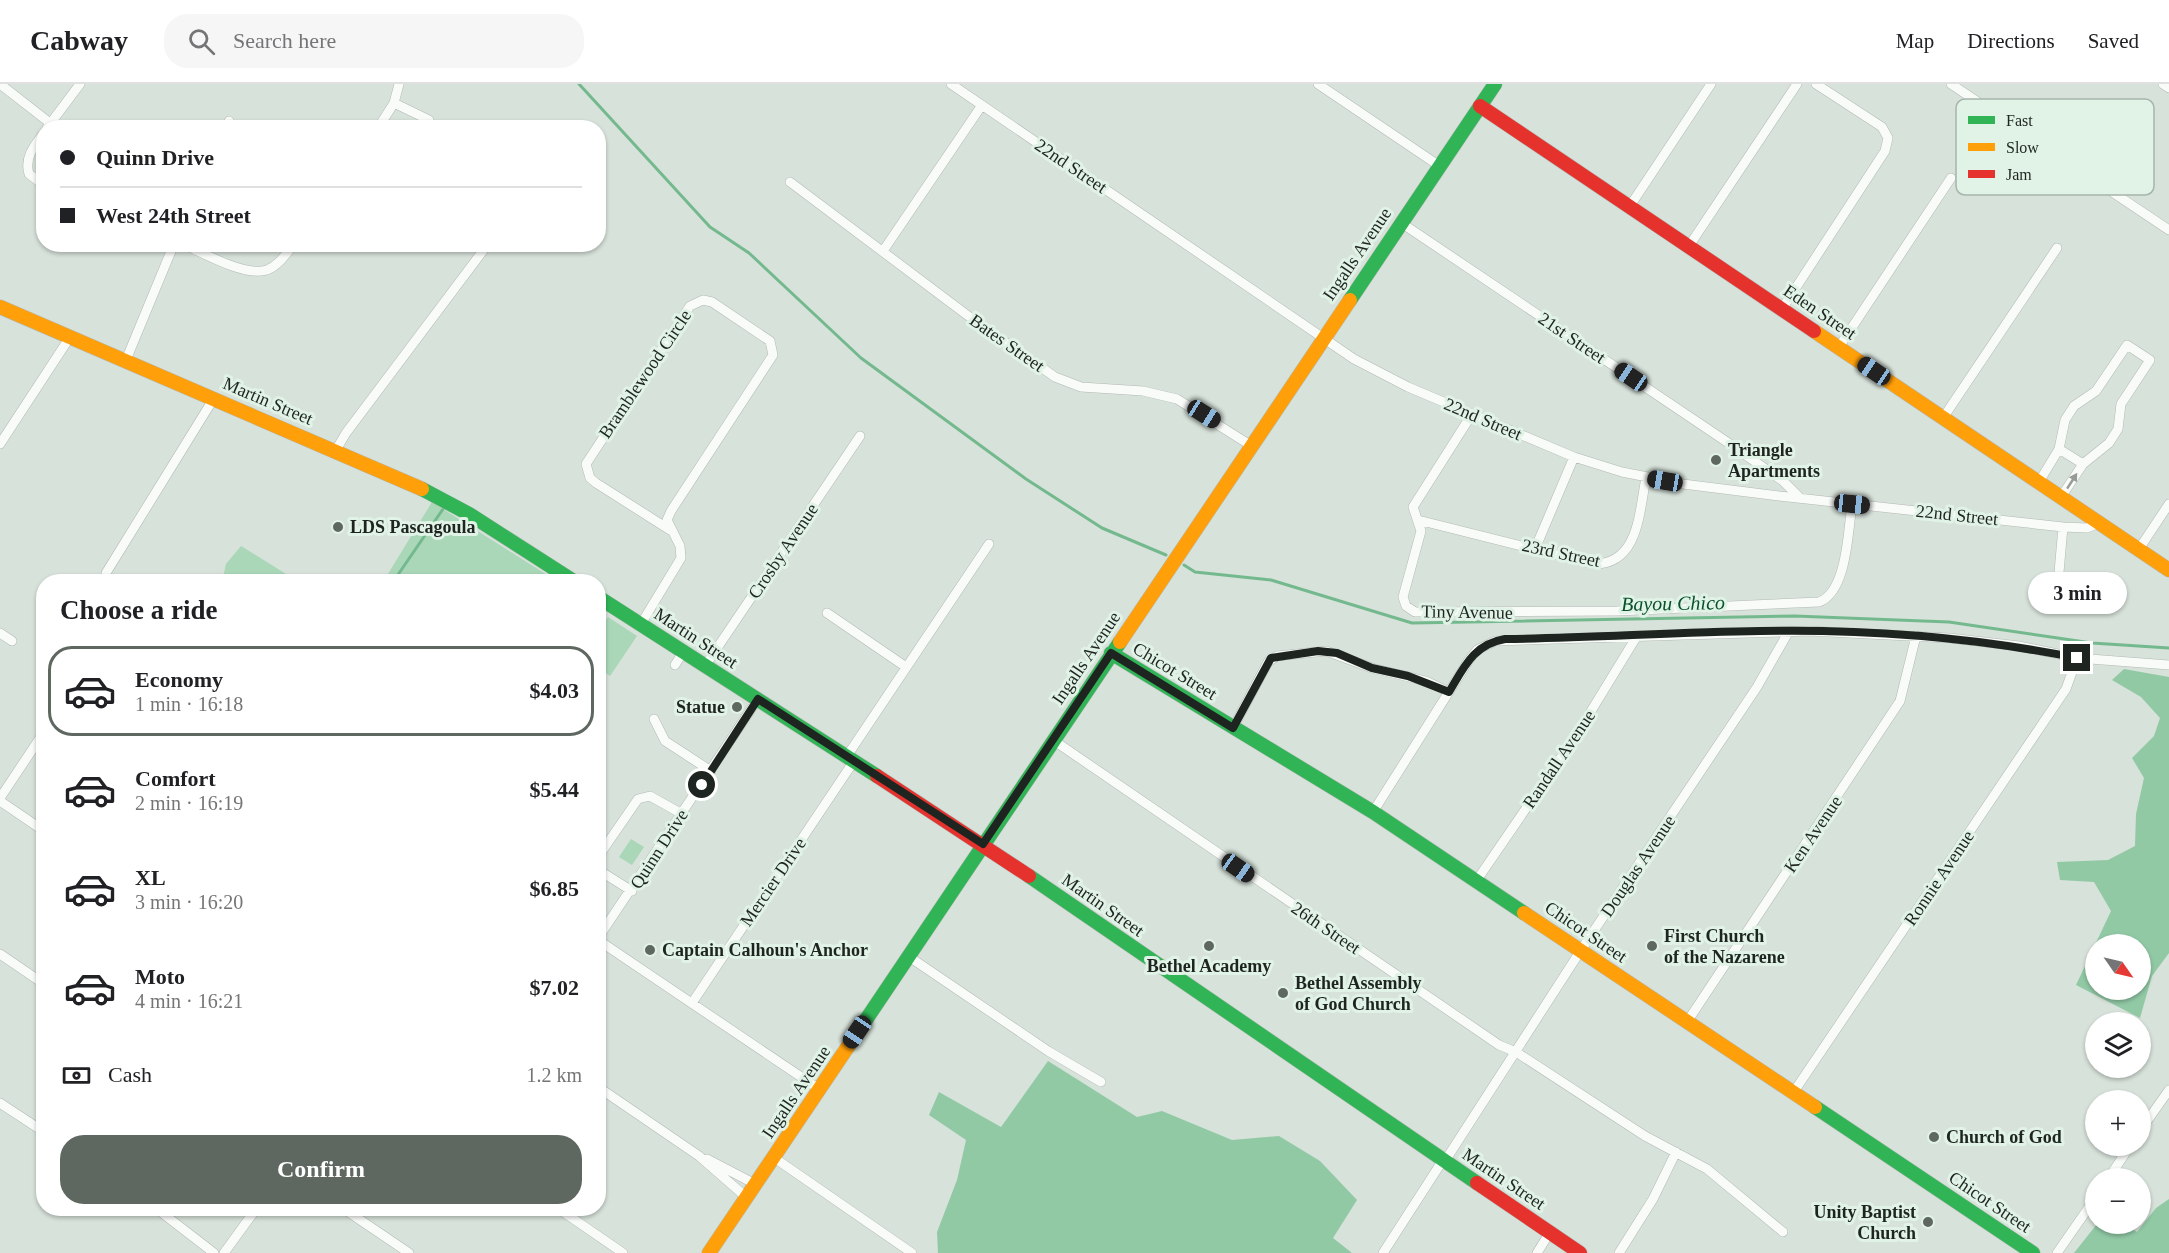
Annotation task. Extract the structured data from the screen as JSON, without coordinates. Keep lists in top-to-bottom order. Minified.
{"streets":{"street":["22nd Street","Ingalls Avenue","Eden Street","21st Street","Bates Street","Bramblewood Circle","Martin Street","Crosby Avenue","23rd Street","Tiny Avenue","Chicot Street","Randall Avenue","Ken Avenue","Quinn Drive","Douglas Avenue","Ronnie Avenue","Mercier Drive","26th Street"]},"crossings":[["22nd Street","Ingalls Avenue"],["22nd Street","Eden Street"],["22nd Street","21st Street"],["22nd Street","23rd Street"],["22nd Street","Tiny Avenue"],["Ingalls Avenue","Eden Street"],["Ingalls Avenue","21st Street"],["Ingalls Avenue","Bates Street"],["Ingalls Avenue","Martin Street"],["Ingalls Avenue","Chicot Street"],["Ingalls Avenue","26th Street"],["Bramblewood Circle","Martin Street"],["Martin Street","Crosby Avenue"],["Martin Street","Quinn Drive"],["Martin Street","Douglas Avenue"],["Martin Street","Mercier Drive"],["23rd Street","Tiny Avenue"],["Chicot Street","Randall Avenue"],["Chicot Street","Ken Avenue"],["Chicot Street","Douglas Avenue"],["Chicot Street","Ronnie Avenue"],["Douglas Avenue","26th Street"]],"water":["Bayou Chico"],"places":["Triangle Apartments","LDS Pascagoula","Statue","Bethel Academy","First Church of the Nazarene","Captain Calhoun's Anchor","Bethel Assembly of God Church","Church of God","Unity Baptist Church"],"legend":["Fast","Slow","Jam"],"north":"bottom right","page":{"header":"Cabway","search":"Search here","nav":["Map","Directions","Saved"],"banner":["Quinn Drive","West 24th Street"],"bubble":"3 min","heading":"Choose a ride","list":[{"name":"Economy","note":"1 min · 16:18","value":"$4.03"},{"name":"Comfort","note":"2 min · 16:19","value":"$5.44"},{"name":"XL","note":"3 min · 16:20","value":"$6.85"},{"name":"Moto","note":"4 min · 16:21","value":"$7.02"}],"map_buttons":["+","−"],"pay":["Cash","1.2 km"],"buttons":"Confirm"}}
